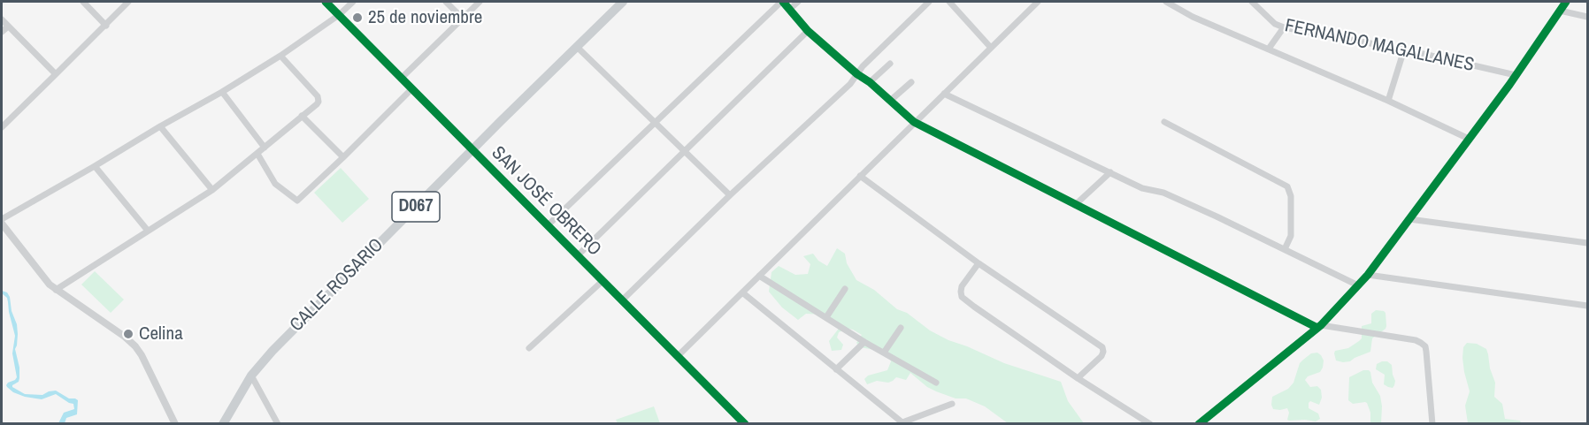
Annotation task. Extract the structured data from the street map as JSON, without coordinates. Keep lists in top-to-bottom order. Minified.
{"streets":{"main road":["D067","CALLE ROSARIO"],"street":["FERNANDO MAGALLANES","SAN JOSÉ OBRERO"]},"crossings":[["SAN JOSÉ OBRERO","CALLE ROSARIO"]],"places":["25 de noviembre","Celina"]}
